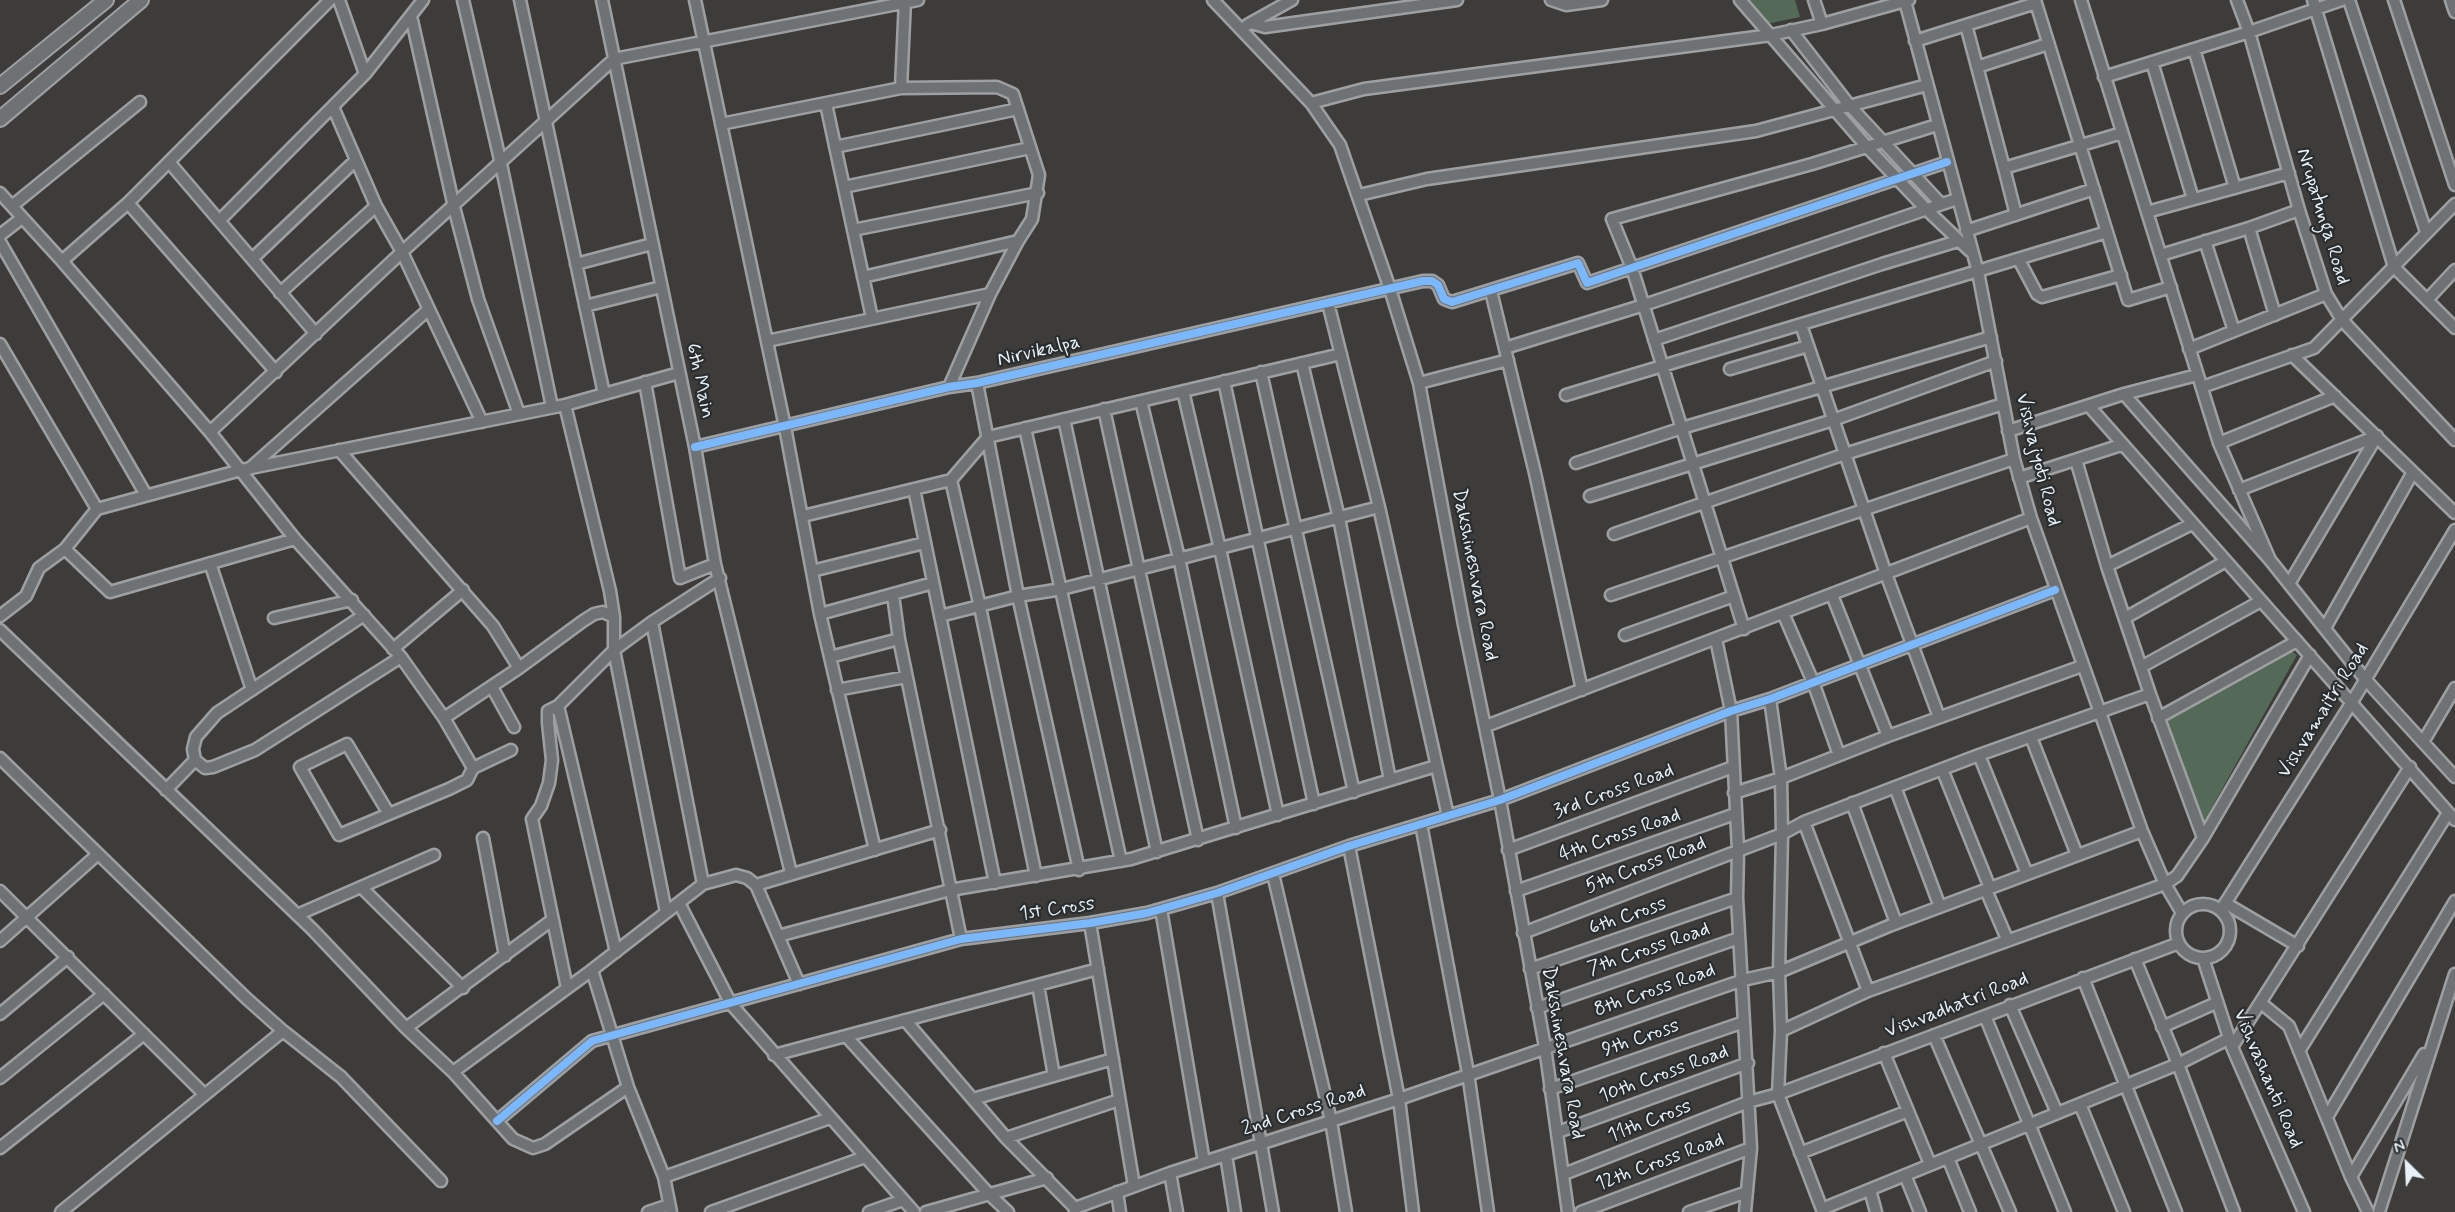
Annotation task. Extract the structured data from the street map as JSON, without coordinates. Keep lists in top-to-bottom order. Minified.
{"streets":{"street":["Nrupatunga Road","Nirvikalpa","6th Main","Vishvajyoti Road","Dakshineshvara Road","Vishvamaitri Road","3rd Cross Road","4th Cross Road","5th Cross Road","1st Cross","6th Cross","7th Cross Road","8th Cross Road","Vishvadhatri Road","9th Cross","10th Cross Road","Vishvashanti Road","2nd Cross Road","11th Cross","12th Cross Road"]},"crossings":[["Nirvikalpa","6th Main"],["Nirvikalpa","Dakshineshvara Road"],["Vishvajyoti Road","Vishvamaitri Road"],["Vishvajyoti Road","5th Cross Road"],["Vishvajyoti Road","1st Cross"],["Vishvajyoti Road","8th Cross Road"],["Vishvajyoti Road","Vishvadhatri Road"],["Vishvajyoti Road","Vishvashanti Road"],["Dakshineshvara Road","3rd Cross Road"],["Dakshineshvara Road","4th Cross Road"],["Dakshineshvara Road","5th Cross Road"],["Dakshineshvara Road","1st Cross"],["Dakshineshvara Road","6th Cross"],["Dakshineshvara Road","7th Cross Road"],["Dakshineshvara Road","8th Cross Road"],["Dakshineshvara Road","9th Cross"],["Dakshineshvara Road","10th Cross Road"],["Dakshineshvara Road","2nd Cross Road"],["Dakshineshvara Road","11th Cross"],["Vishvamaitri Road","Vishvadhatri Road"],["Vishvamaitri Road","Vishvashanti Road"],["8th Cross Road","2nd Cross Road"],["Vishvadhatri Road","Vishvashanti Road"],["Vishvadhatri Road","11th Cross"]],"north":"top left"}
